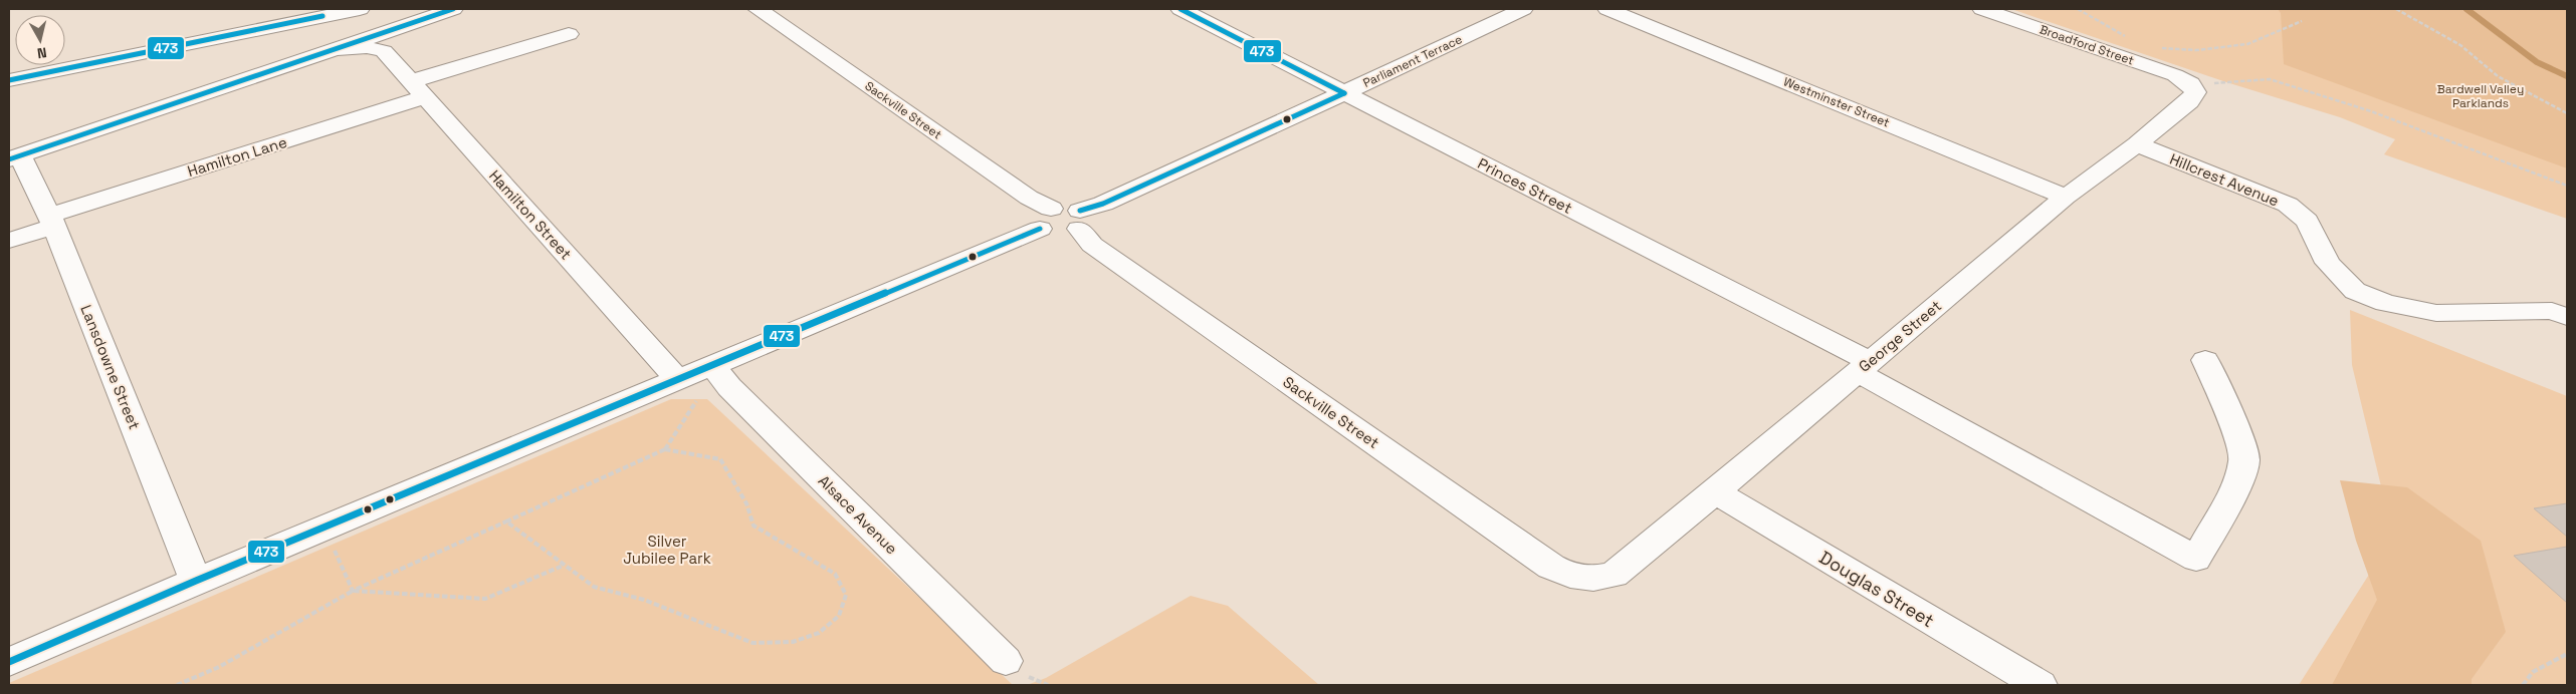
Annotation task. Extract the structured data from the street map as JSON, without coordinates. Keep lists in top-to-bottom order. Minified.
{"streets":{"street":["Broadford Street","Parliament Terrace","Westminster Street","Sackville Street","Hamilton Lane","Hillcrest Avenue","Princes Street","Hamilton Street","George Street","Lansdowne Street","Alsace Avenue","Douglas Street"]},"crossings":[["Broadford Street","George Street"],["Parliament Terrace","Sackville Street"],["Parliament Terrace","Princes Street"],["Westminster Street","George Street"],["Sackville Street","George Street"],["Hamilton Lane","Hamilton Street"],["Hamilton Lane","Lansdowne Street"],["Hillcrest Avenue","George Street"],["Princes Street","George Street"],["George Street","Douglas Street"]],"parks":["Bardwell Valley Parklands","Silver Jubilee Park"],"lines":["transit line 473"],"north":"bottom"}
